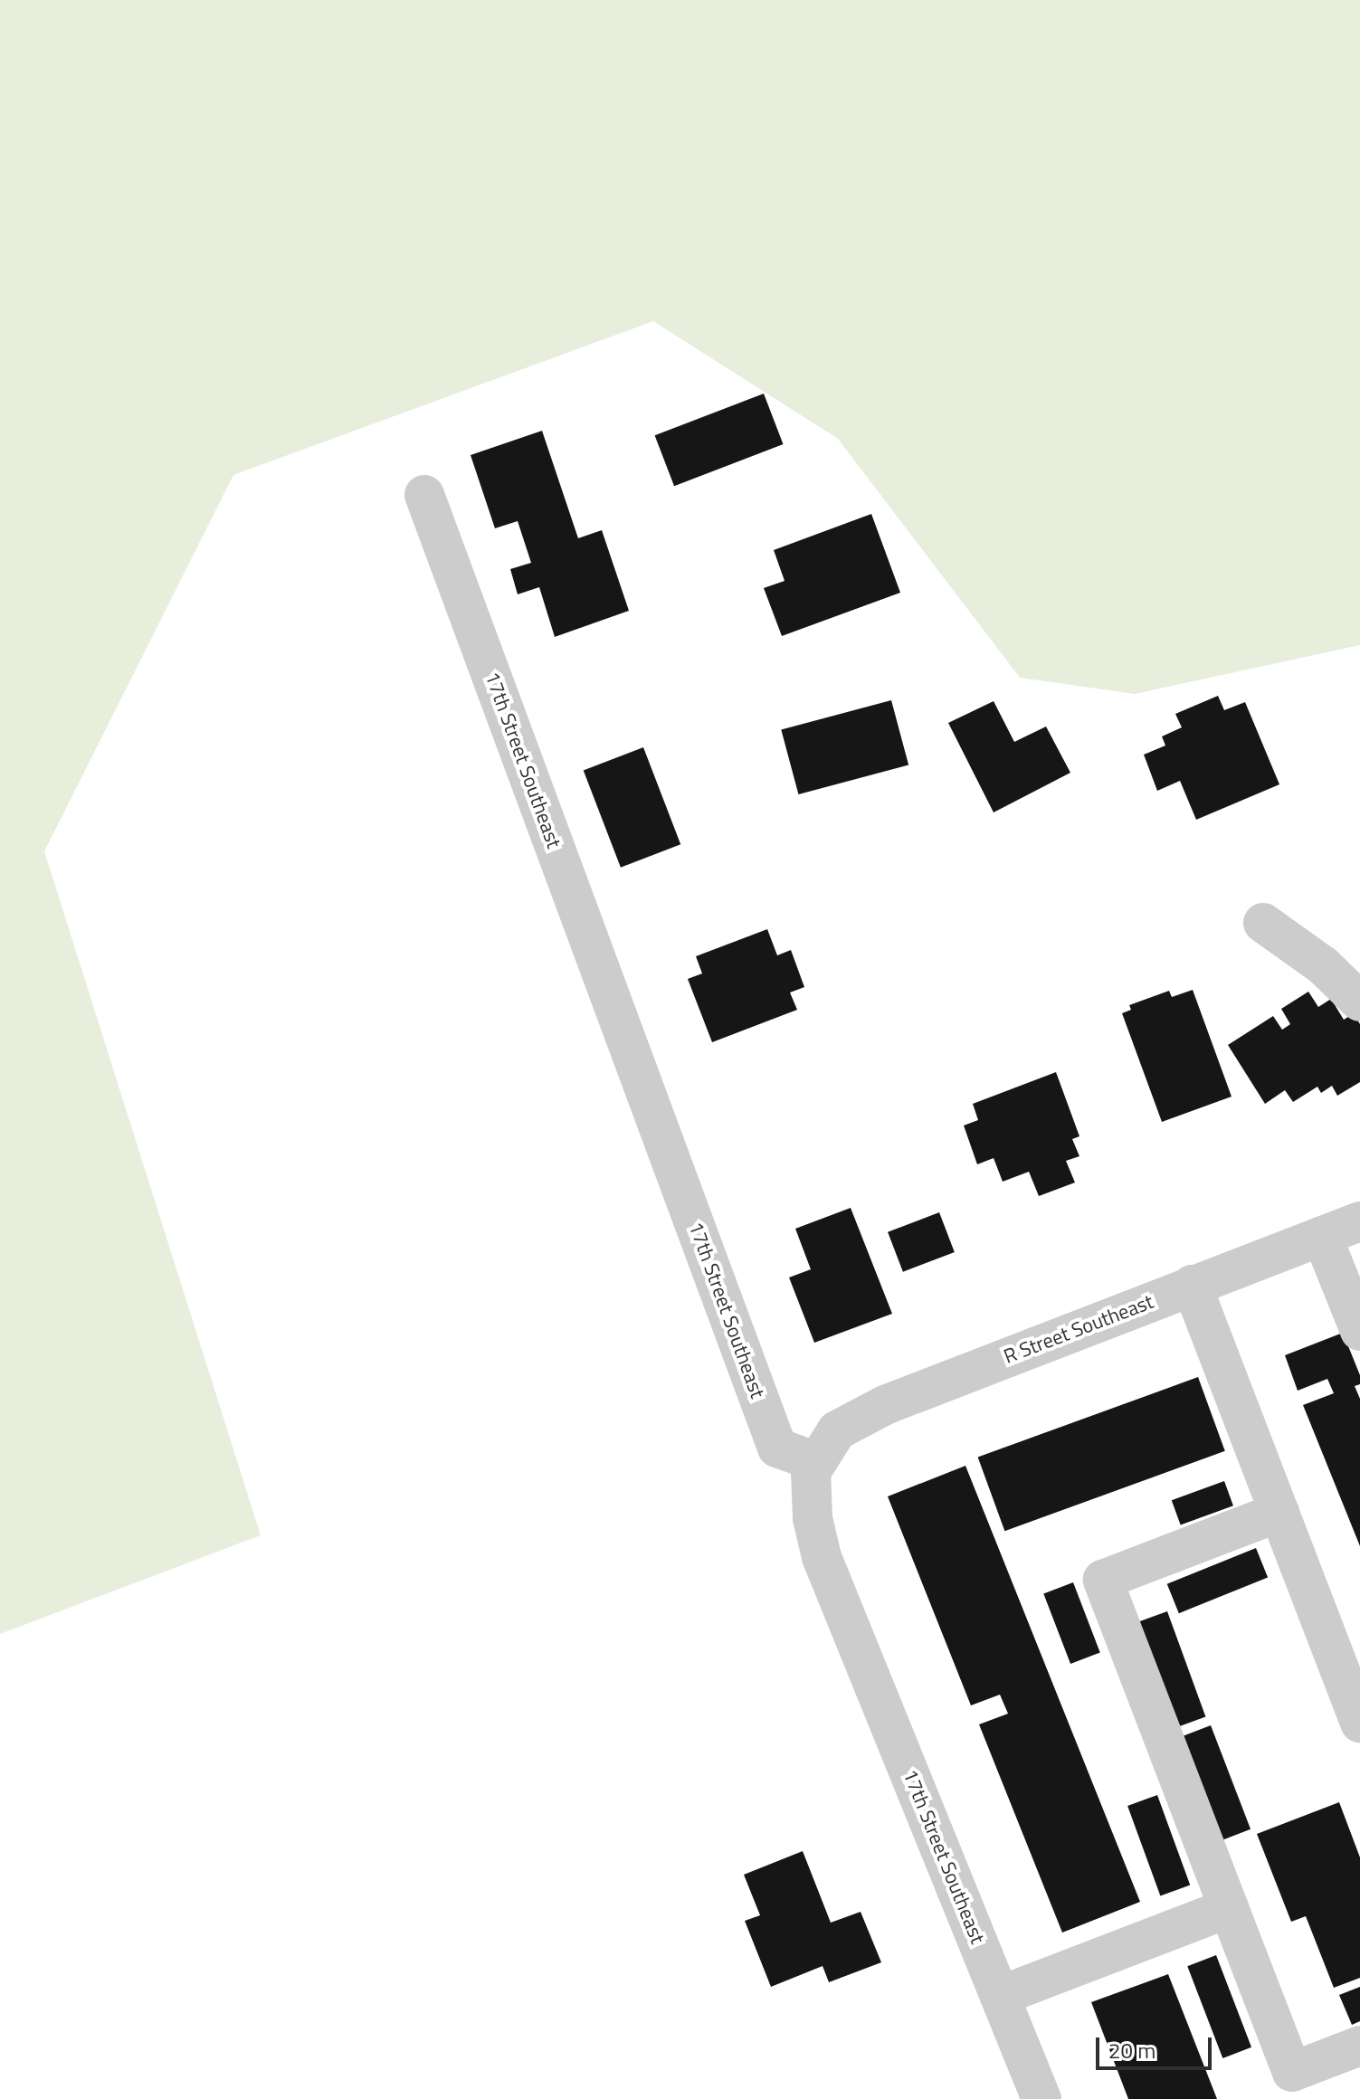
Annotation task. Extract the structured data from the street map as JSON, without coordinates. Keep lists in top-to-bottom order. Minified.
{"streets":{"street":["17th Street Southeast","R Street Southeast"]},"crossings":[["17th Street Southeast","R Street Southeast"]],"scale_bar":"20 m"}
